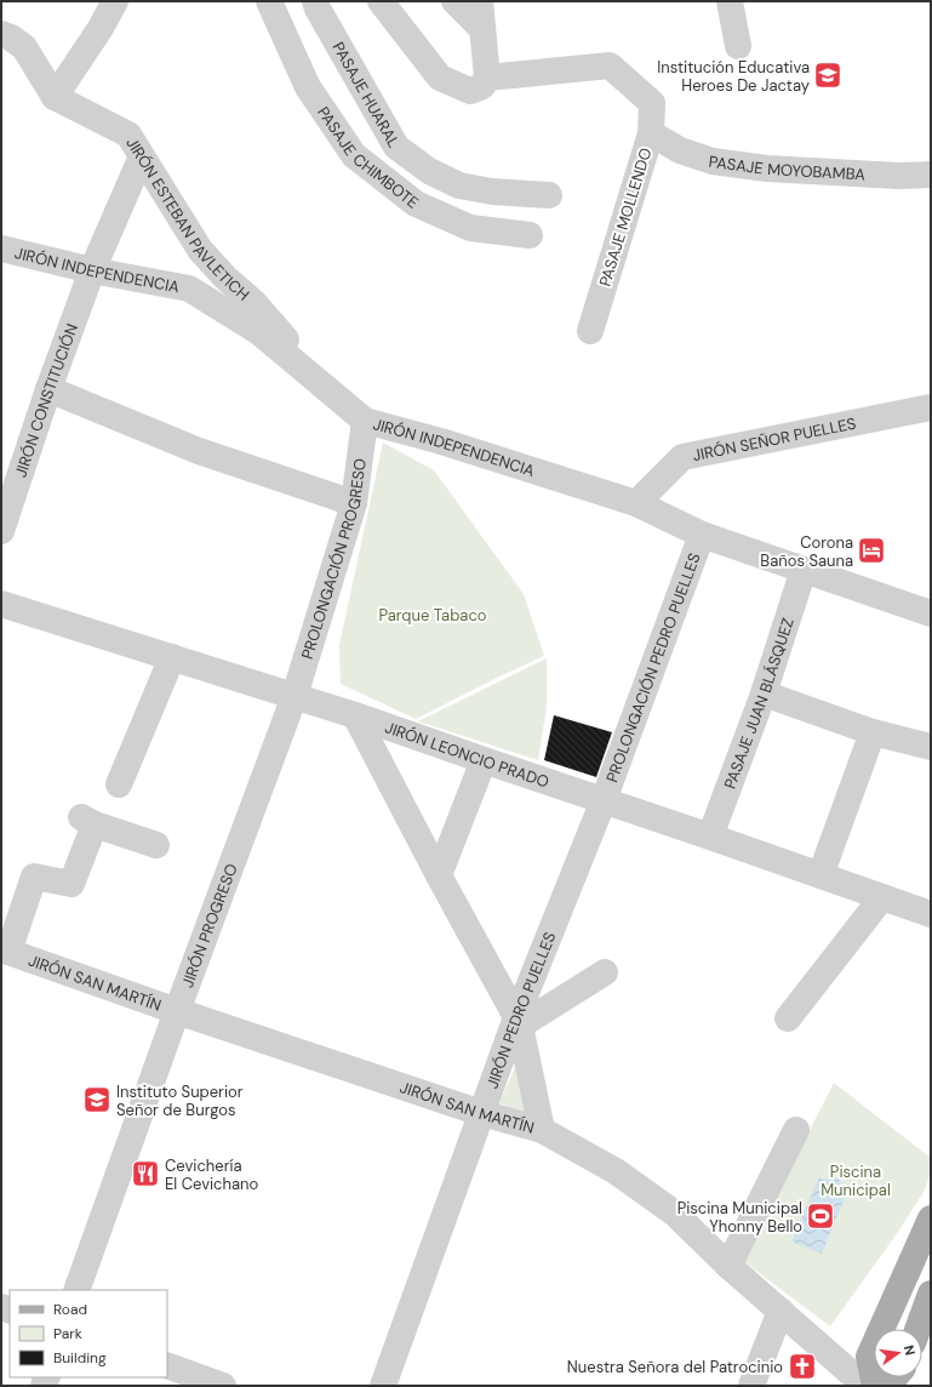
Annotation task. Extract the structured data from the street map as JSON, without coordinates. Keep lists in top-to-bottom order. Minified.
{"streets":{"street":["PASAJE HUARAL","PASAJE CHIMBOTE","PASAJE MOYOBAMBA","PASAJE MOLLENDO","JIRÓN ESTEBAN PAVLETICH","JIRÓN INDEPENDENCIA","JIRÓN CONSTITUCIÓN","JIRÓN SEÑOR PUELLES","PROLONGACIÓN PROGRESO","PROLONGACIÓN PEDRO PUELLES","PASAJE JUAN BLÁSQUEZ","JIRÓN LEONCIO PRADO","JIRÓN PROGRESO","JIRÓN SAN MARTÍN","JIRÓN PEDRO PUELLES"]},"crossings":[["PASAJE MOYOBAMBA","PASAJE MOLLENDO"],["JIRÓN ESTEBAN PAVLETICH","JIRÓN INDEPENDENCIA"],["JIRÓN ESTEBAN PAVLETICH","JIRÓN CONSTITUCIÓN"],["JIRÓN INDEPENDENCIA","JIRÓN CONSTITUCIÓN"],["JIRÓN INDEPENDENCIA","JIRÓN SEÑOR PUELLES"],["JIRÓN INDEPENDENCIA","PROLONGACIÓN PROGRESO"],["JIRÓN INDEPENDENCIA","PROLONGACIÓN PEDRO PUELLES"],["JIRÓN INDEPENDENCIA","PASAJE JUAN BLÁSQUEZ"],["PROLONGACIÓN PROGRESO","JIRÓN LEONCIO PRADO"],["PROLONGACIÓN PROGRESO","JIRÓN PROGRESO"],["PROLONGACIÓN PEDRO PUELLES","JIRÓN LEONCIO PRADO"],["PROLONGACIÓN PEDRO PUELLES","JIRÓN PEDRO PUELLES"],["PASAJE JUAN BLÁSQUEZ","JIRÓN LEONCIO PRADO"],["JIRÓN LEONCIO PRADO","JIRÓN PROGRESO"],["JIRÓN LEONCIO PRADO","JIRÓN PEDRO PUELLES"],["JIRÓN PROGRESO","JIRÓN SAN MARTÍN"],["JIRÓN SAN MARTÍN","JIRÓN PEDRO PUELLES"]],"parks":["Parque Tabaco","Piscina Municipal"],"places":{"school or university":["Institución Educativa Heroes De Jactay","Instituto Superior Señor de Burgos"],"hotel":["Corona Baños Sauna"],"restaurant":["Cevichería El Cevichano"],"sports":["Piscina Municipal Yhonny Bello"],"church":["Nuestra Señora del Patrocinio"]},"legend":["Road","Park","Building"],"north":"right"}
